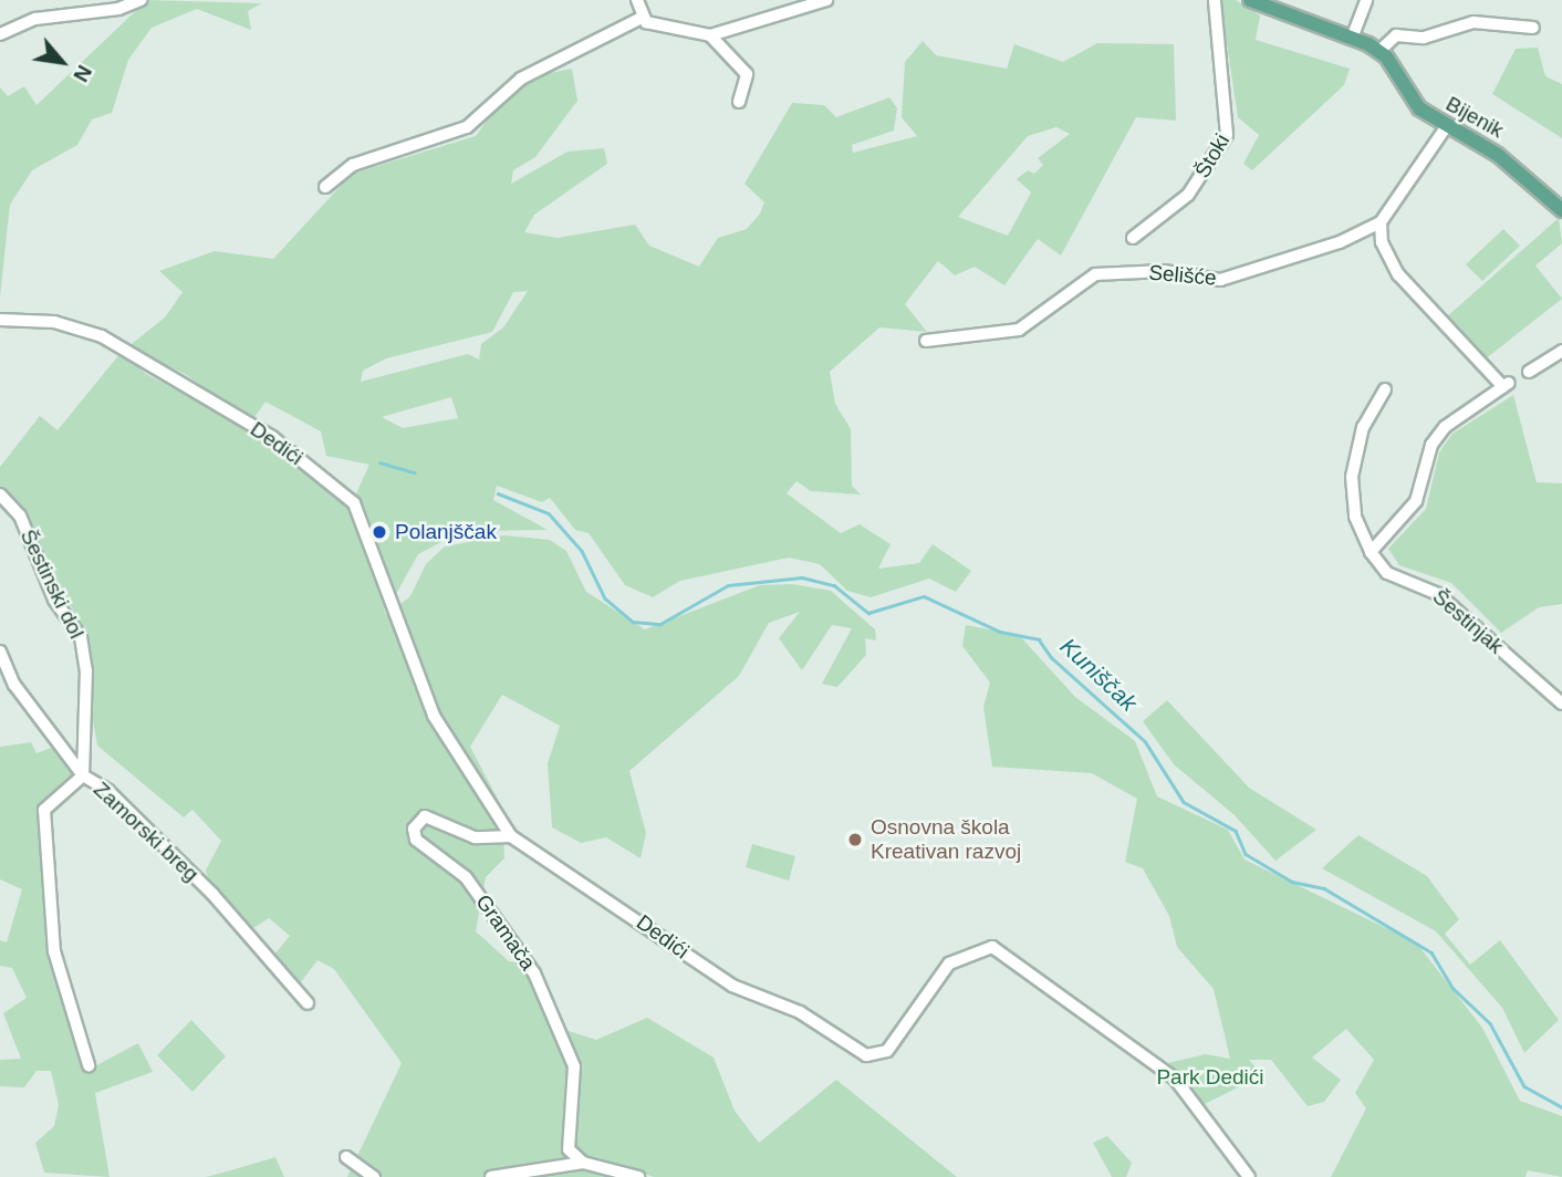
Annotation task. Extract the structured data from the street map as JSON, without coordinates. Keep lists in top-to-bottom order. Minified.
{"streets":{"main road":["Bijenik"],"street":["Štoki","Selišće","Dedići","Šestinski dol","Šestinjak","Zamorski breg","Gramača"]},"crossings":[["Dedići","Gramača"],["Šestinski dol","Zamorski breg"]],"water":["Kuniščak"],"parks":["Park Dedići"],"places":["Polanjščak","Osnovna škola Kreativan razvoj"],"north":"bottom right"}
